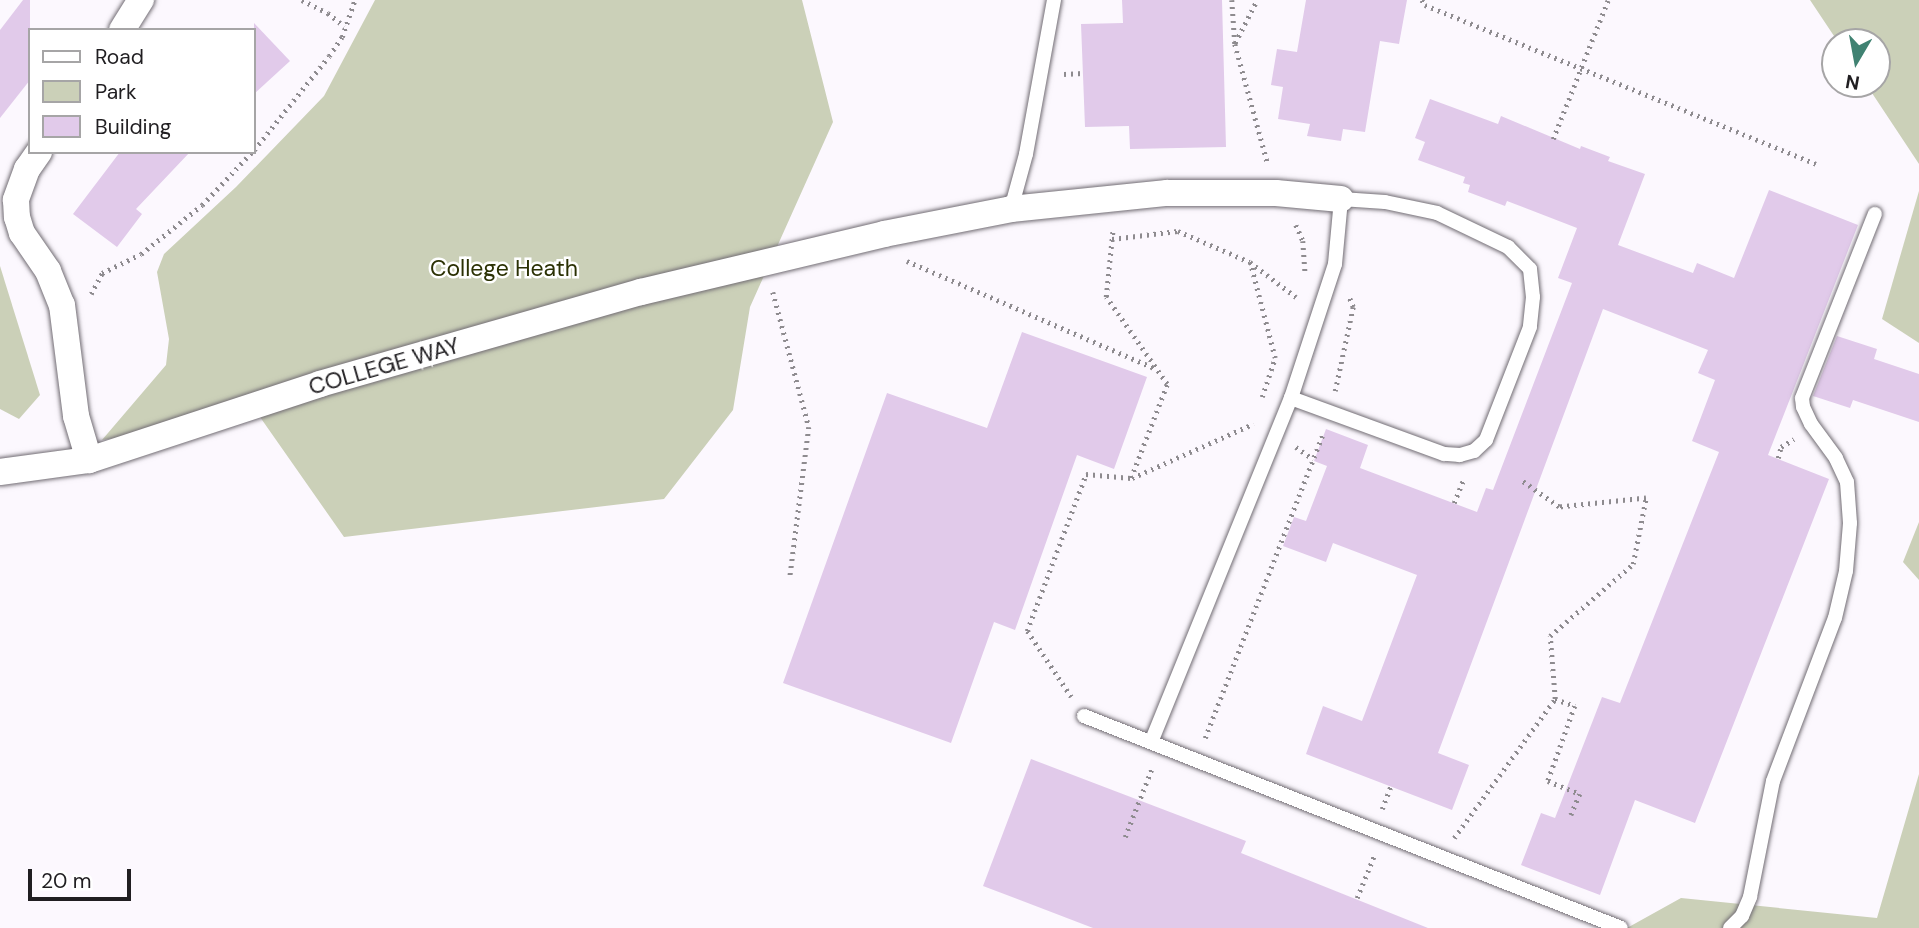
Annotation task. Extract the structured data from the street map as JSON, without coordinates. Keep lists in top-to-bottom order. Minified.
{"streets":{"street":["COLLEGE WAY"]},"parks":["College Heath"],"legend":["Road","Park","Building"],"scale_bar":"20 m","north":"bottom"}
